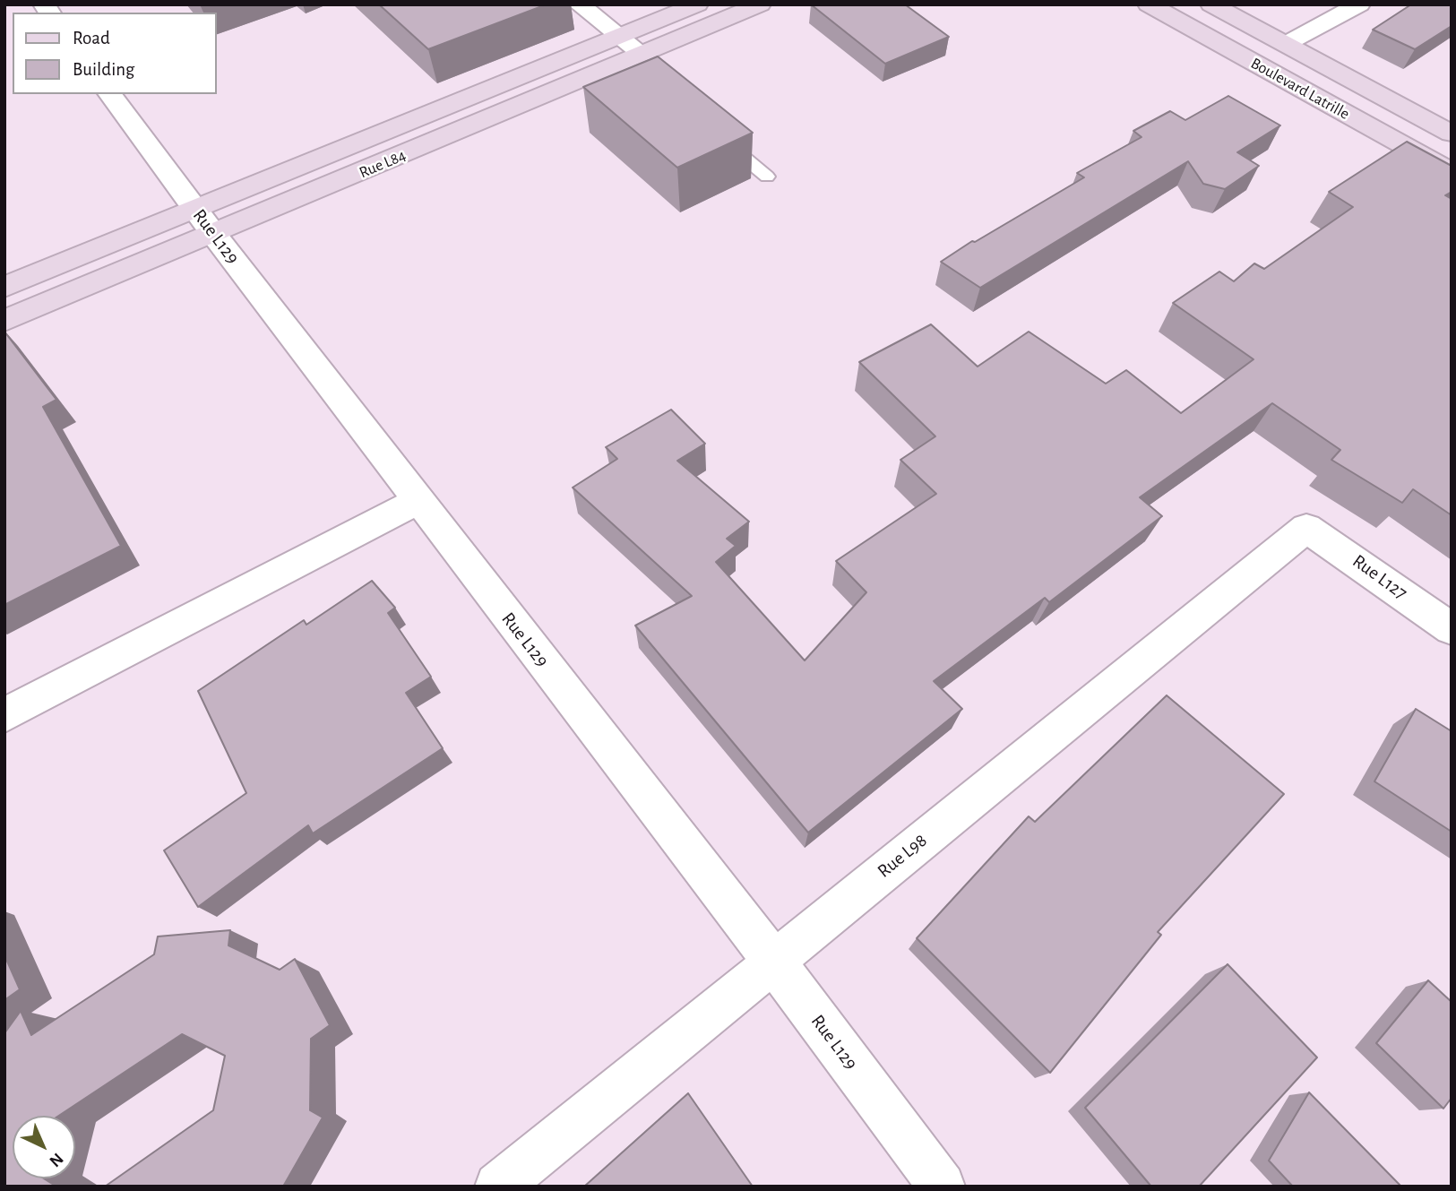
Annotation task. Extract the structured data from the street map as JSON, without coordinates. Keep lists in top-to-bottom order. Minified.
{"streets":{"main road":["Boulevard Latrille","Rue L84"],"street":["Rue L129","Rue L127","Rue L98"]},"crossings":[["Rue L84","Rue L129"],["Rue L129","Rue L98"],["Rue L127","Rue L98"]],"legend":["Road","Building"],"north":"bottom right"}
